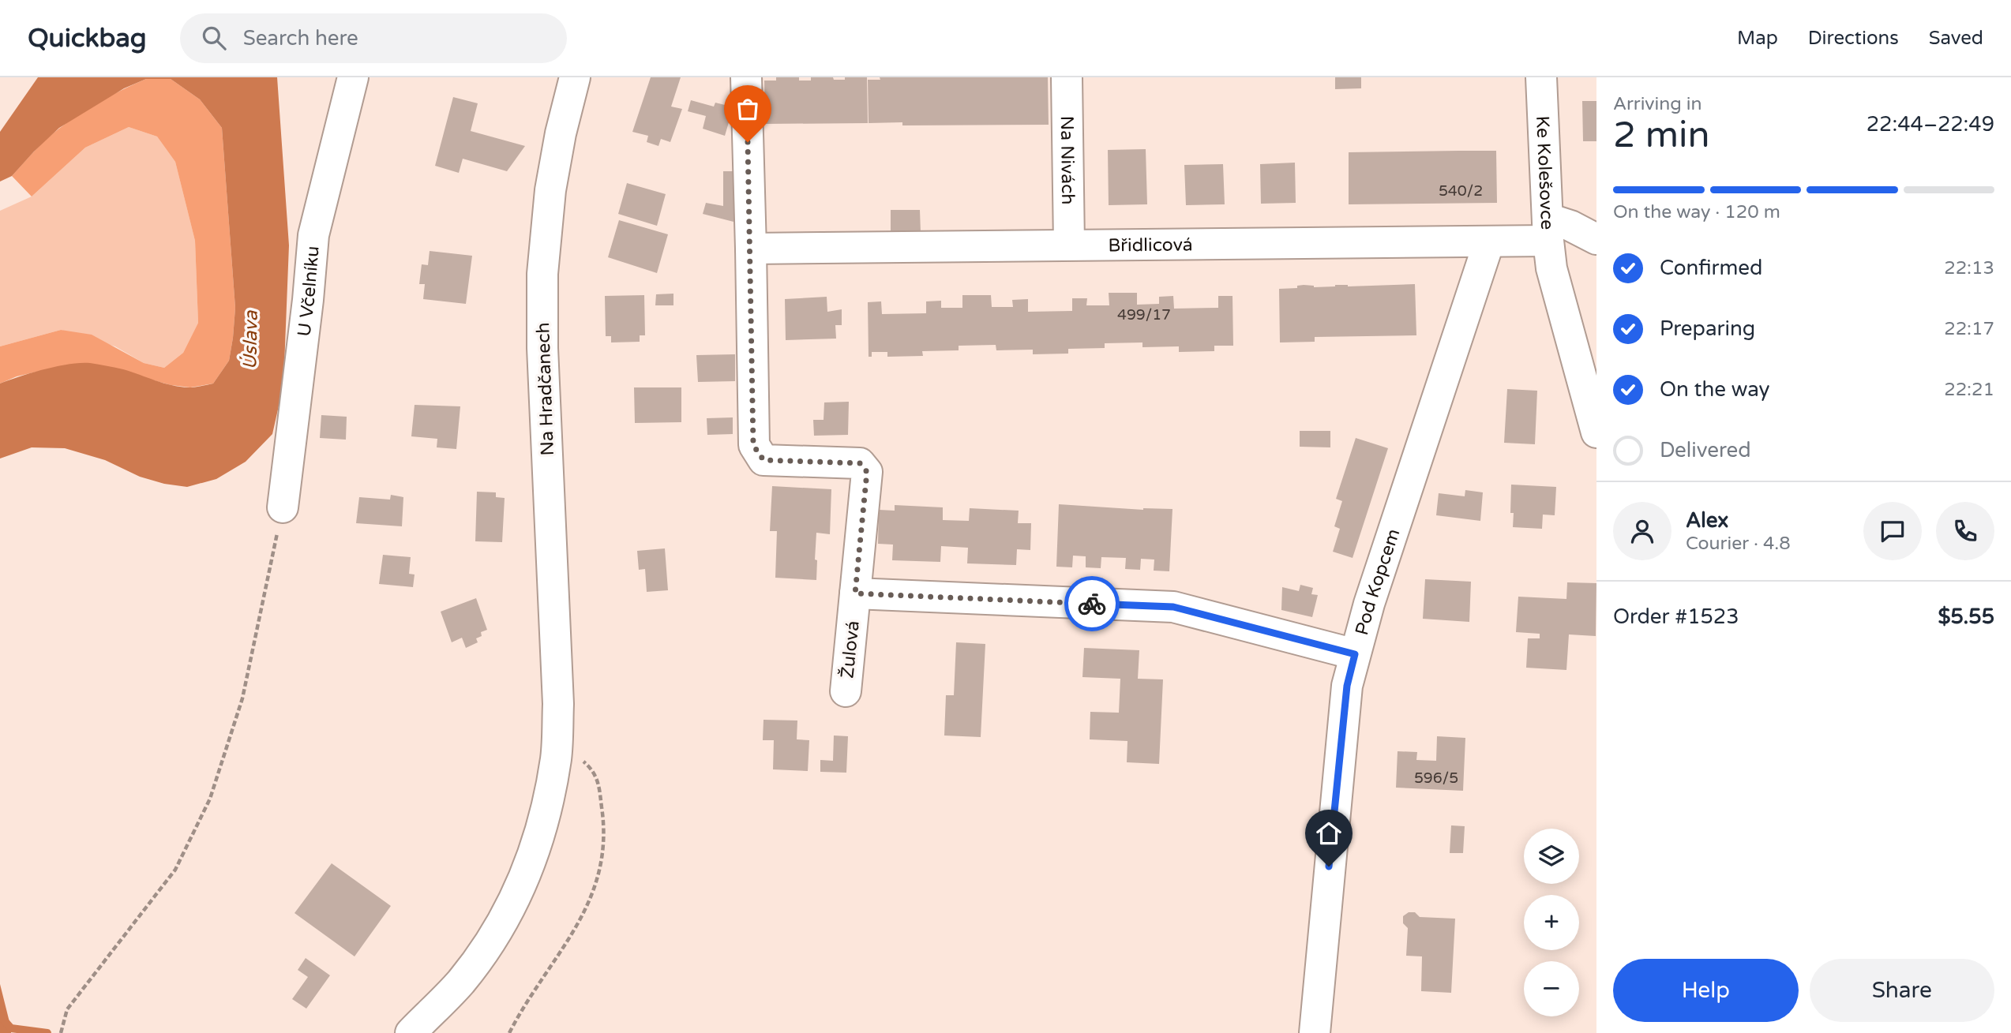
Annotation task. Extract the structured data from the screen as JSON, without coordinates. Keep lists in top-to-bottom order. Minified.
{"streets":{"street":["Na Nivách","Ke Kolešovce","Břidlicová","U Včelníku","Na Hradčanech","Pod Kopcem","Žulová"]},"crossings":[["Na Nivách","Břidlicová"],["Ke Kolešovce","Břidlicová"],["Břidlicová","Pod Kopcem"],["Břidlicová","Žulová"]],"water":["Úslava"],"house_numbers":["540/2","499/17","596/5"],"page":{"header":"Quickbag","search":"Search here","nav":["Map","Directions","Saved"],"heading":["2 min","Arriving in","22:44–22:49"],"panel":["Alex","Courier · 4.8","Order #1523","$5.55"],"bar":"On the way · 120 m","list":[["Confirmed","22:13"],["Preparing","22:17"],["On the way","22:21"],"Delivered"],"map_buttons":["+","−"],"buttons":["Help","Share"]}}
